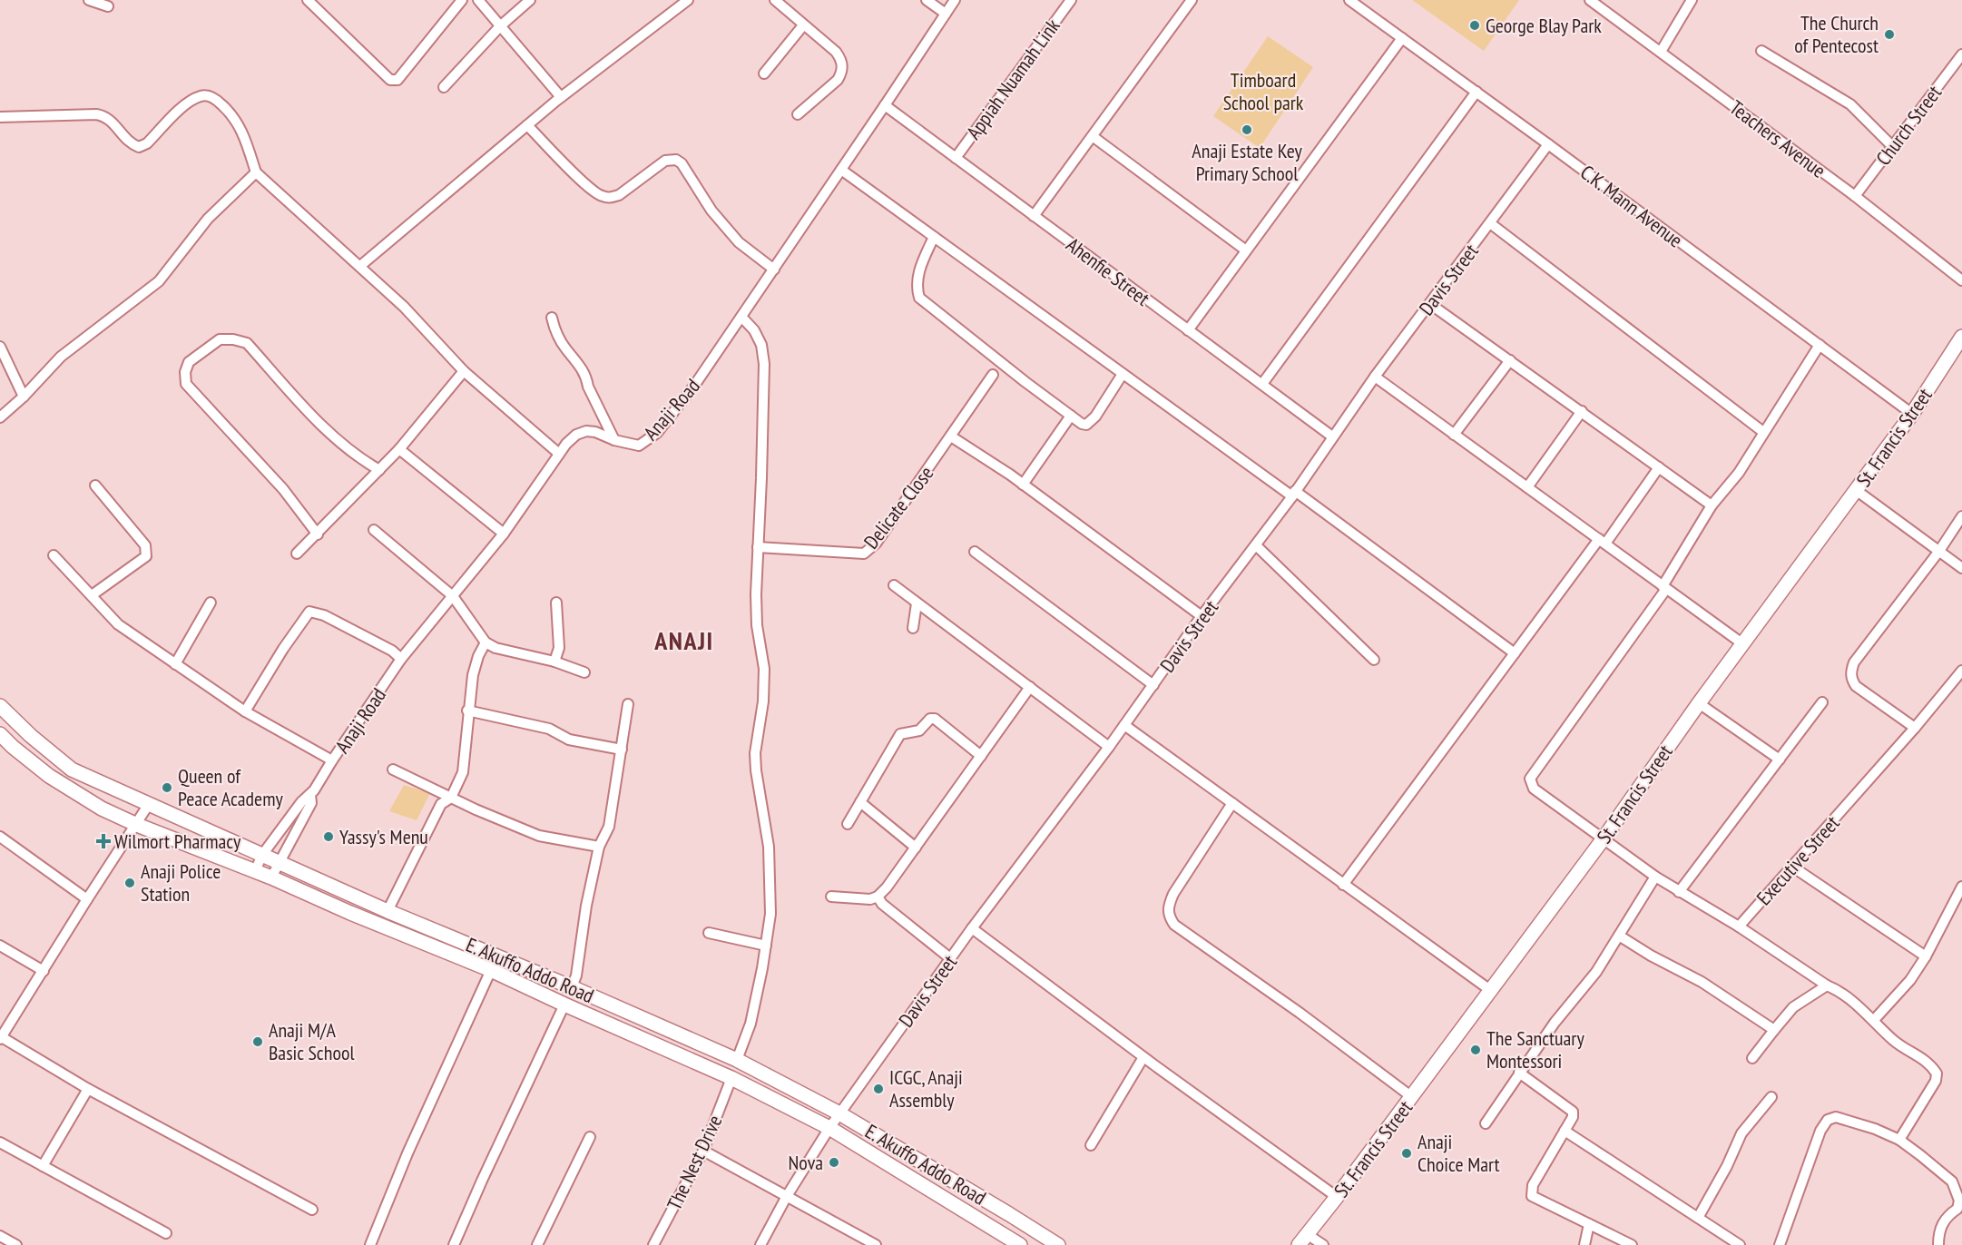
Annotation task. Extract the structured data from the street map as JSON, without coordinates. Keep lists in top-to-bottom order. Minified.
{"streets":{"main road":["St. Francis Street","E. Akuffo Addo Road"],"street":["Appiah Nuamah Link","Church Street","Teachers Avenue","C.K. Mann Avenue","Ahenfie Street","Davis Street","Anaji Road","Delicate Close","Executive Street","The Nest Drive"]},"crossings":[["Appiah Nuamah Link","Ahenfie Street"],["Church Street","Teachers Avenue"],["C.K. Mann Avenue","Davis Street"],["C.K. Mann Avenue","St. Francis Street"],["Ahenfie Street","Davis Street"],["Ahenfie Street","Anaji Road"],["Davis Street","E. Akuffo Addo Road"],["Anaji Road","E. Akuffo Addo Road"],["E. Akuffo Addo Road","The Nest Drive"]],"districts":["ANAJI"],"parks":["Timboard School park"],"places":{"other":["George Blay Park","The Church of Pentecost","Anaji Estate Key Primary School","Queen of Peace Academy","Yassy's Menu","Anaji Police Station","Anaji M/A Basic School","The Sanctuary Montessori","ICGC, Anaji Assembly","Anaji Choice Mart","Nova"],"health":["Wilmort Pharmacy"]}}
